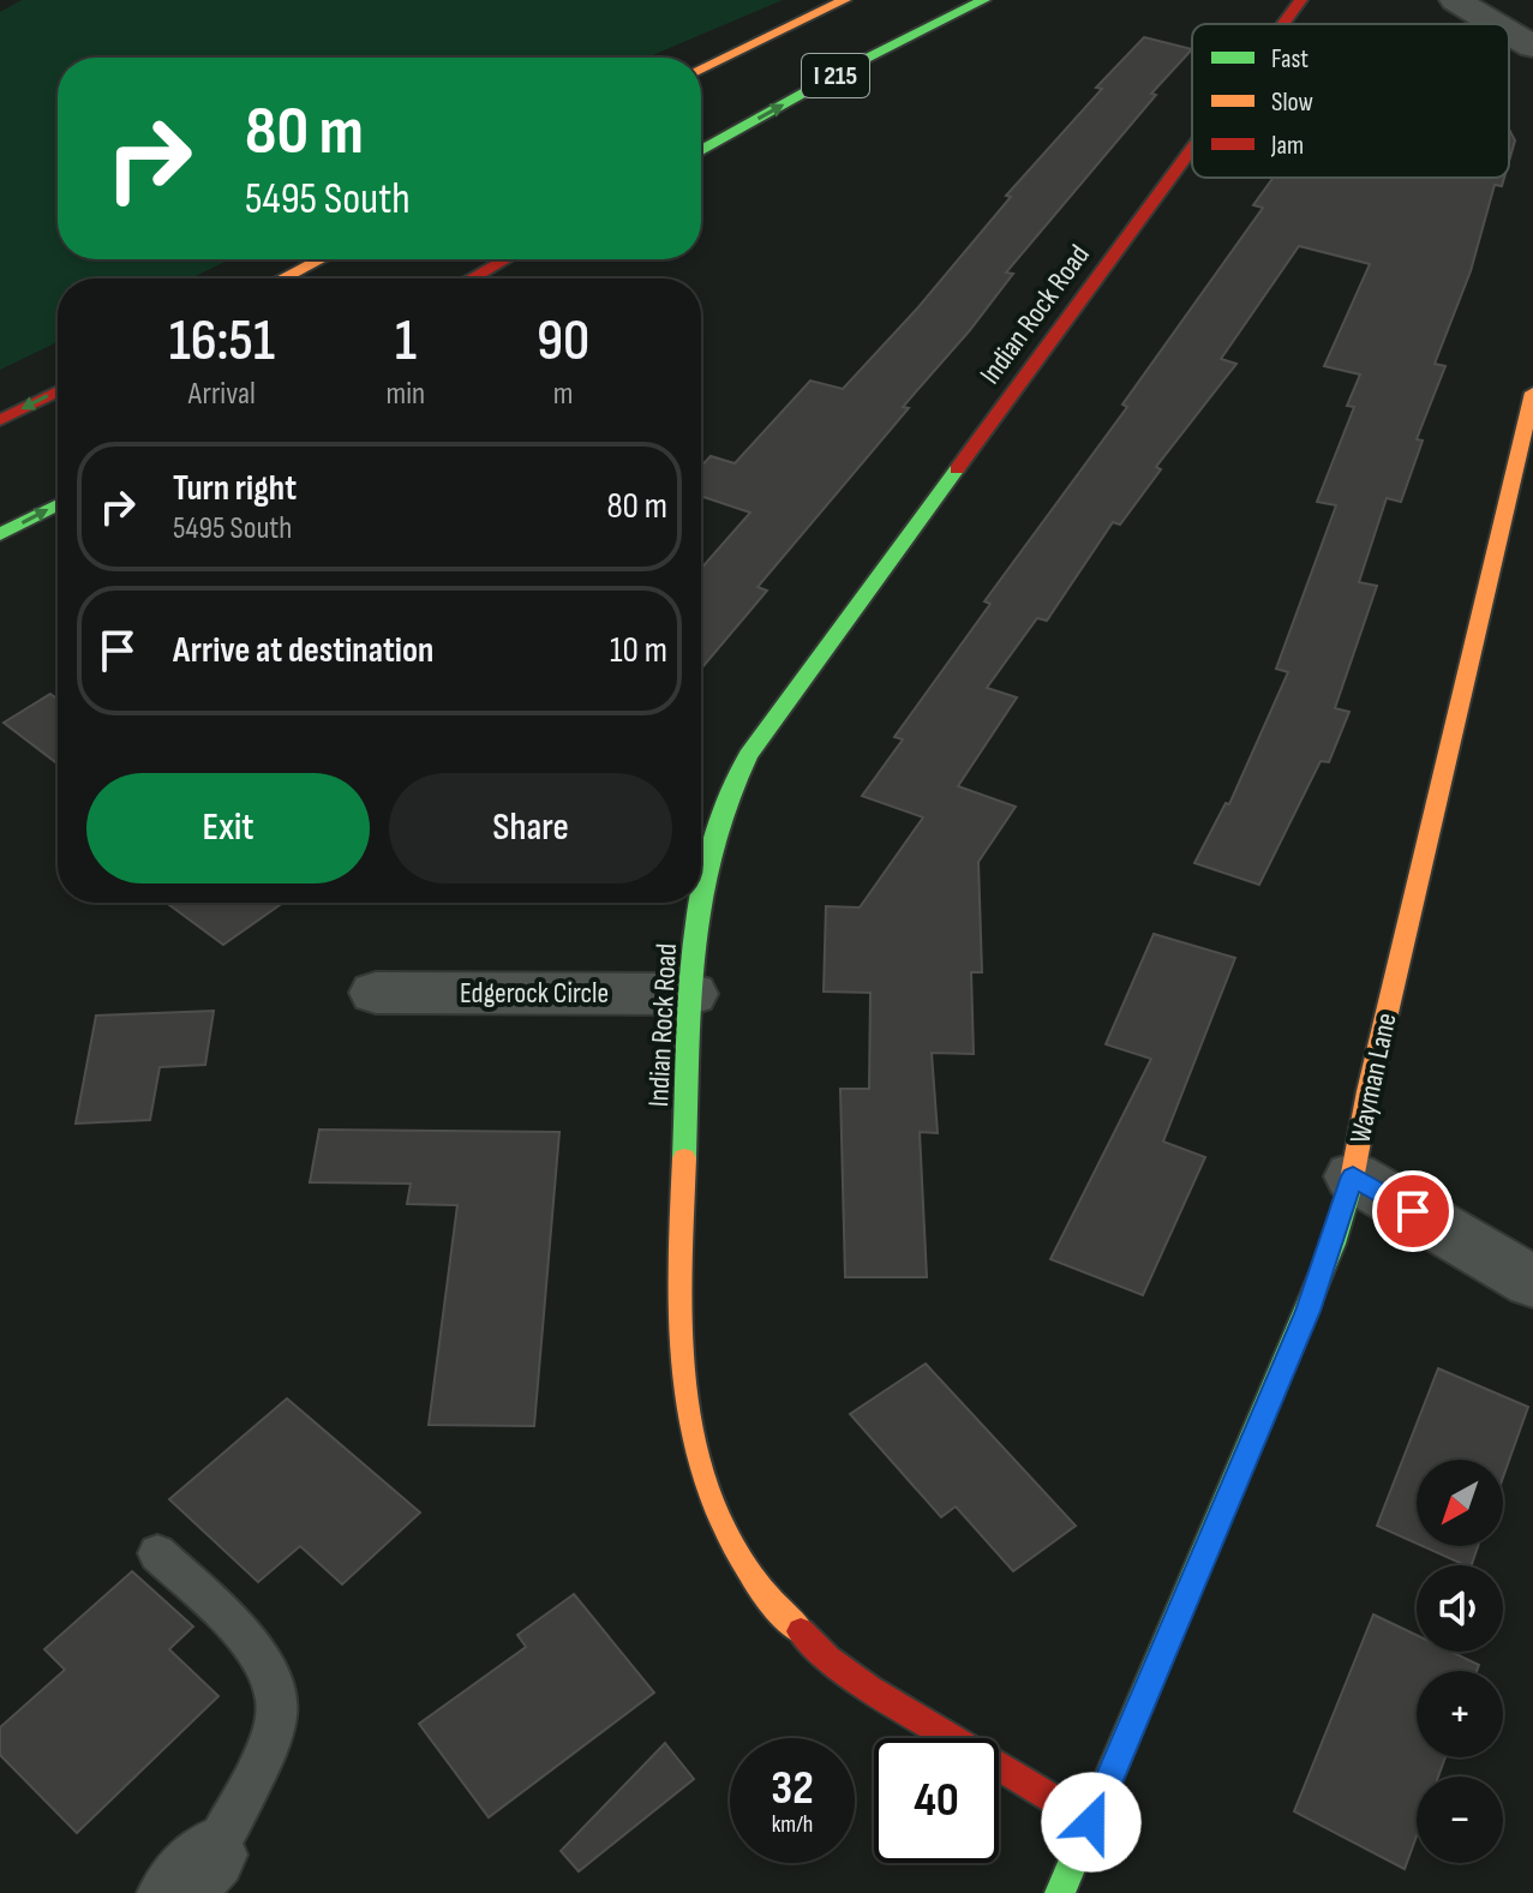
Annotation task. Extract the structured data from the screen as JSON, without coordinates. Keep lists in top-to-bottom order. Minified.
{"streets":{"main road":["I 215","Indian Rock Road","Wayman Lane"],"street":["Edgerock Circle"]},"crossings":[["Indian Rock Road","Edgerock Circle"],["Indian Rock Road","Wayman Lane"]],"legend":["Fast","Slow","Jam"],"north":"bottom left","page":{"turn":["80 m","5495 South"],"eta":["16:51","Arrival","1","min","90","m"],"list":[{"name":"Turn right","note":"5495 South","value":"80 m"},{"name":"Arrive at destination","value":"10 m"}],"buttons":["Exit","Share"],"map_buttons":["+","−"],"speed":"32 km/h","limit":"40"}}
